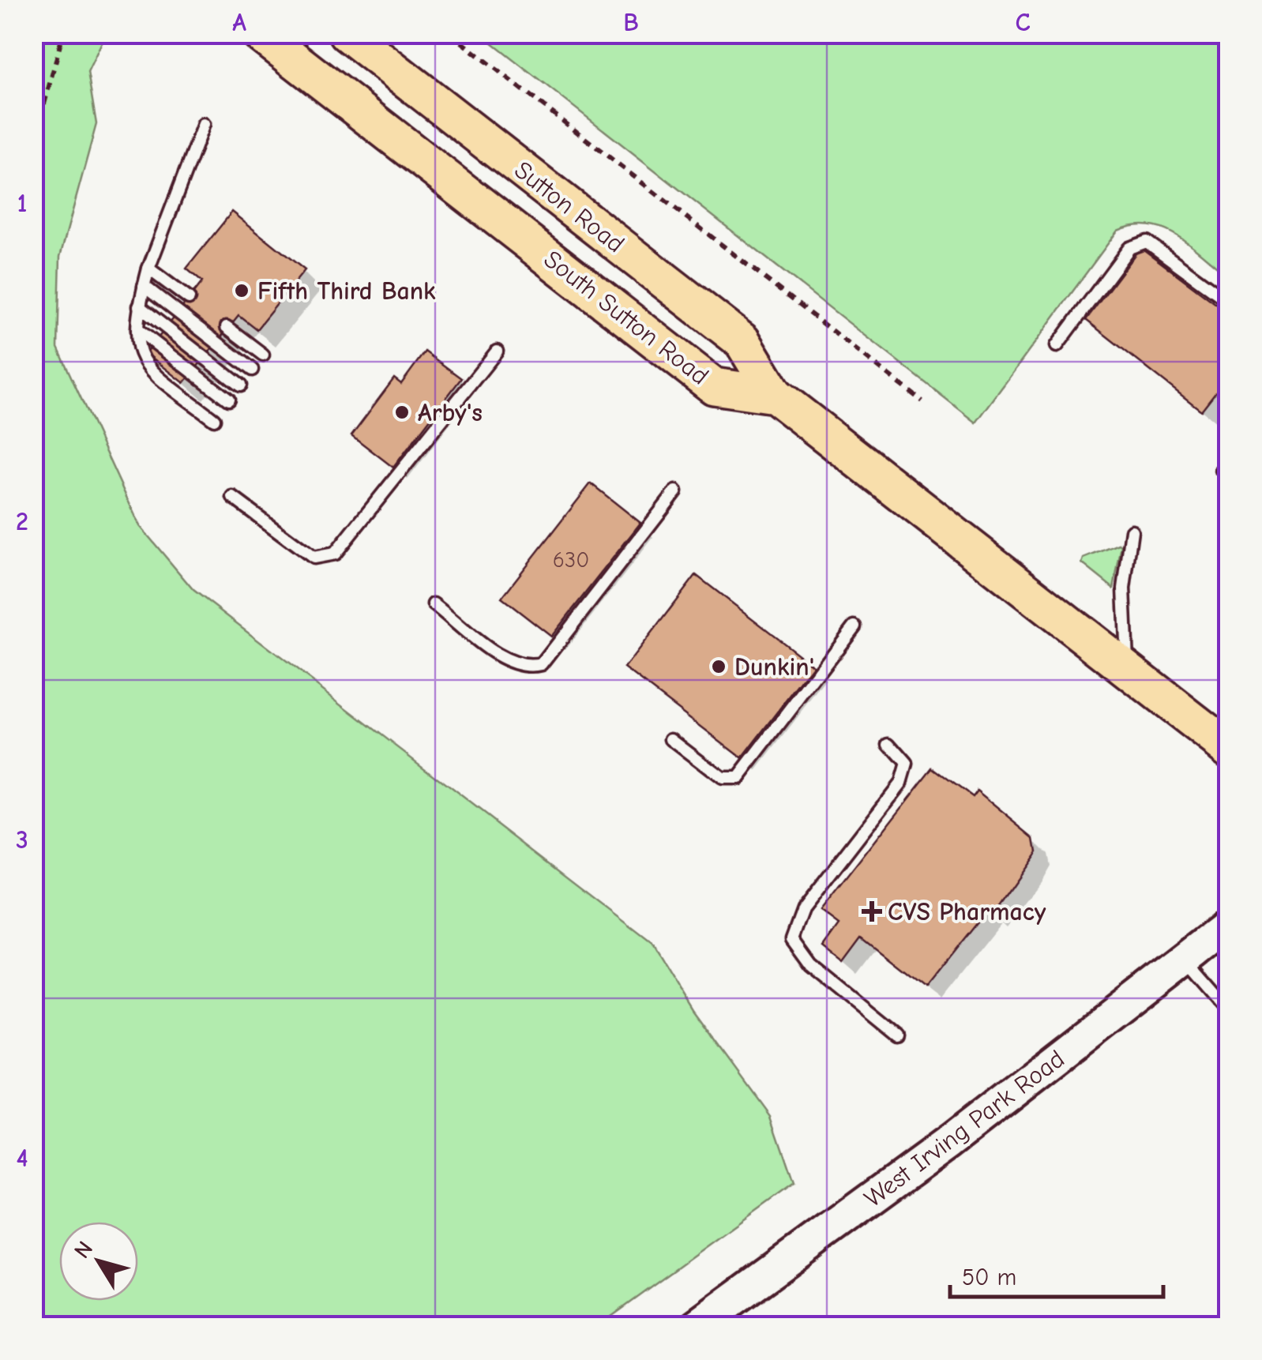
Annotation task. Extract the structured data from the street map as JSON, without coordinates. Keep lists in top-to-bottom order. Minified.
{"streets":{"main road":["Sutton Road","South Sutton Road","West Irving Park Road"]},"crossings":[["Sutton Road","South Sutton Road"]],"places":{"other":["Fifth Third Bank","Arby's","Dunkin'"],"health":["CVS Pharmacy"]},"house_numbers":["630"],"scale_bar":"50 m","north":"top left","grid":{"columns":["A","B","C"],"rows":["1","2","3","4"]}}
